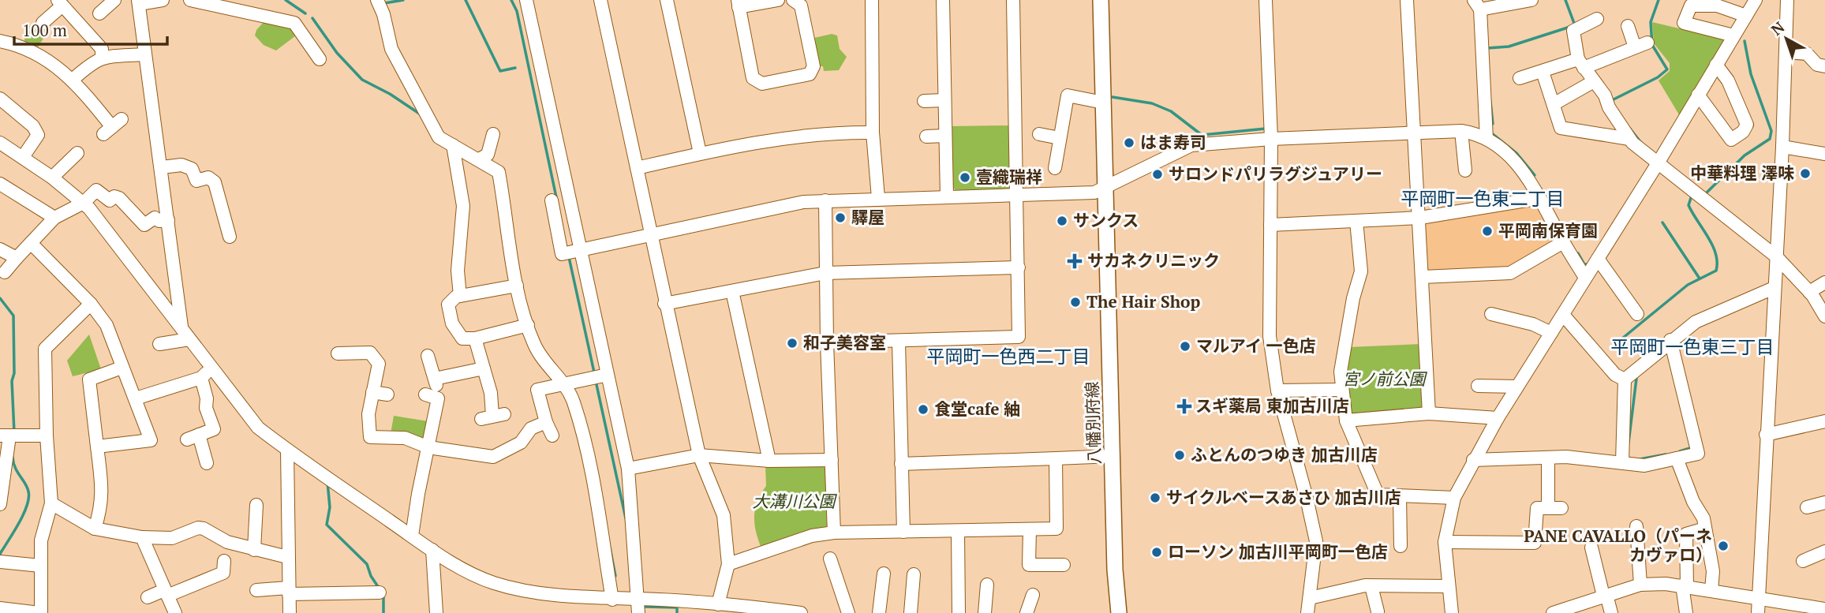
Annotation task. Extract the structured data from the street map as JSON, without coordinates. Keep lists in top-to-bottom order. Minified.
{"streets":{"main road":["八幡別府線"]},"districts":["平岡町一色東二丁目","平岡町一色東三丁目","平岡町一色西二丁目"],"parks":["宮ノ前公園","大溝川公園"],"places":{"other":["はま寿司","中華料理 澤味","サロンドパリラグジュアリー","壹織瑞祥","驛屋","サンクス","平岡南保育園","The Hair Shop","和子美容室","マルアイ 一色店","食堂cafe 紬","ふとんのつゆき 加古川店","サイクルベースあさひ 加古川店","PANE CAVALLO（パーネ カヴァロ）","ローソン 加古川平岡町一色店"],"health":["サカネクリニック","スギ薬局 東加古川店"]},"scale_bar":"100 m","north":"top left"}
